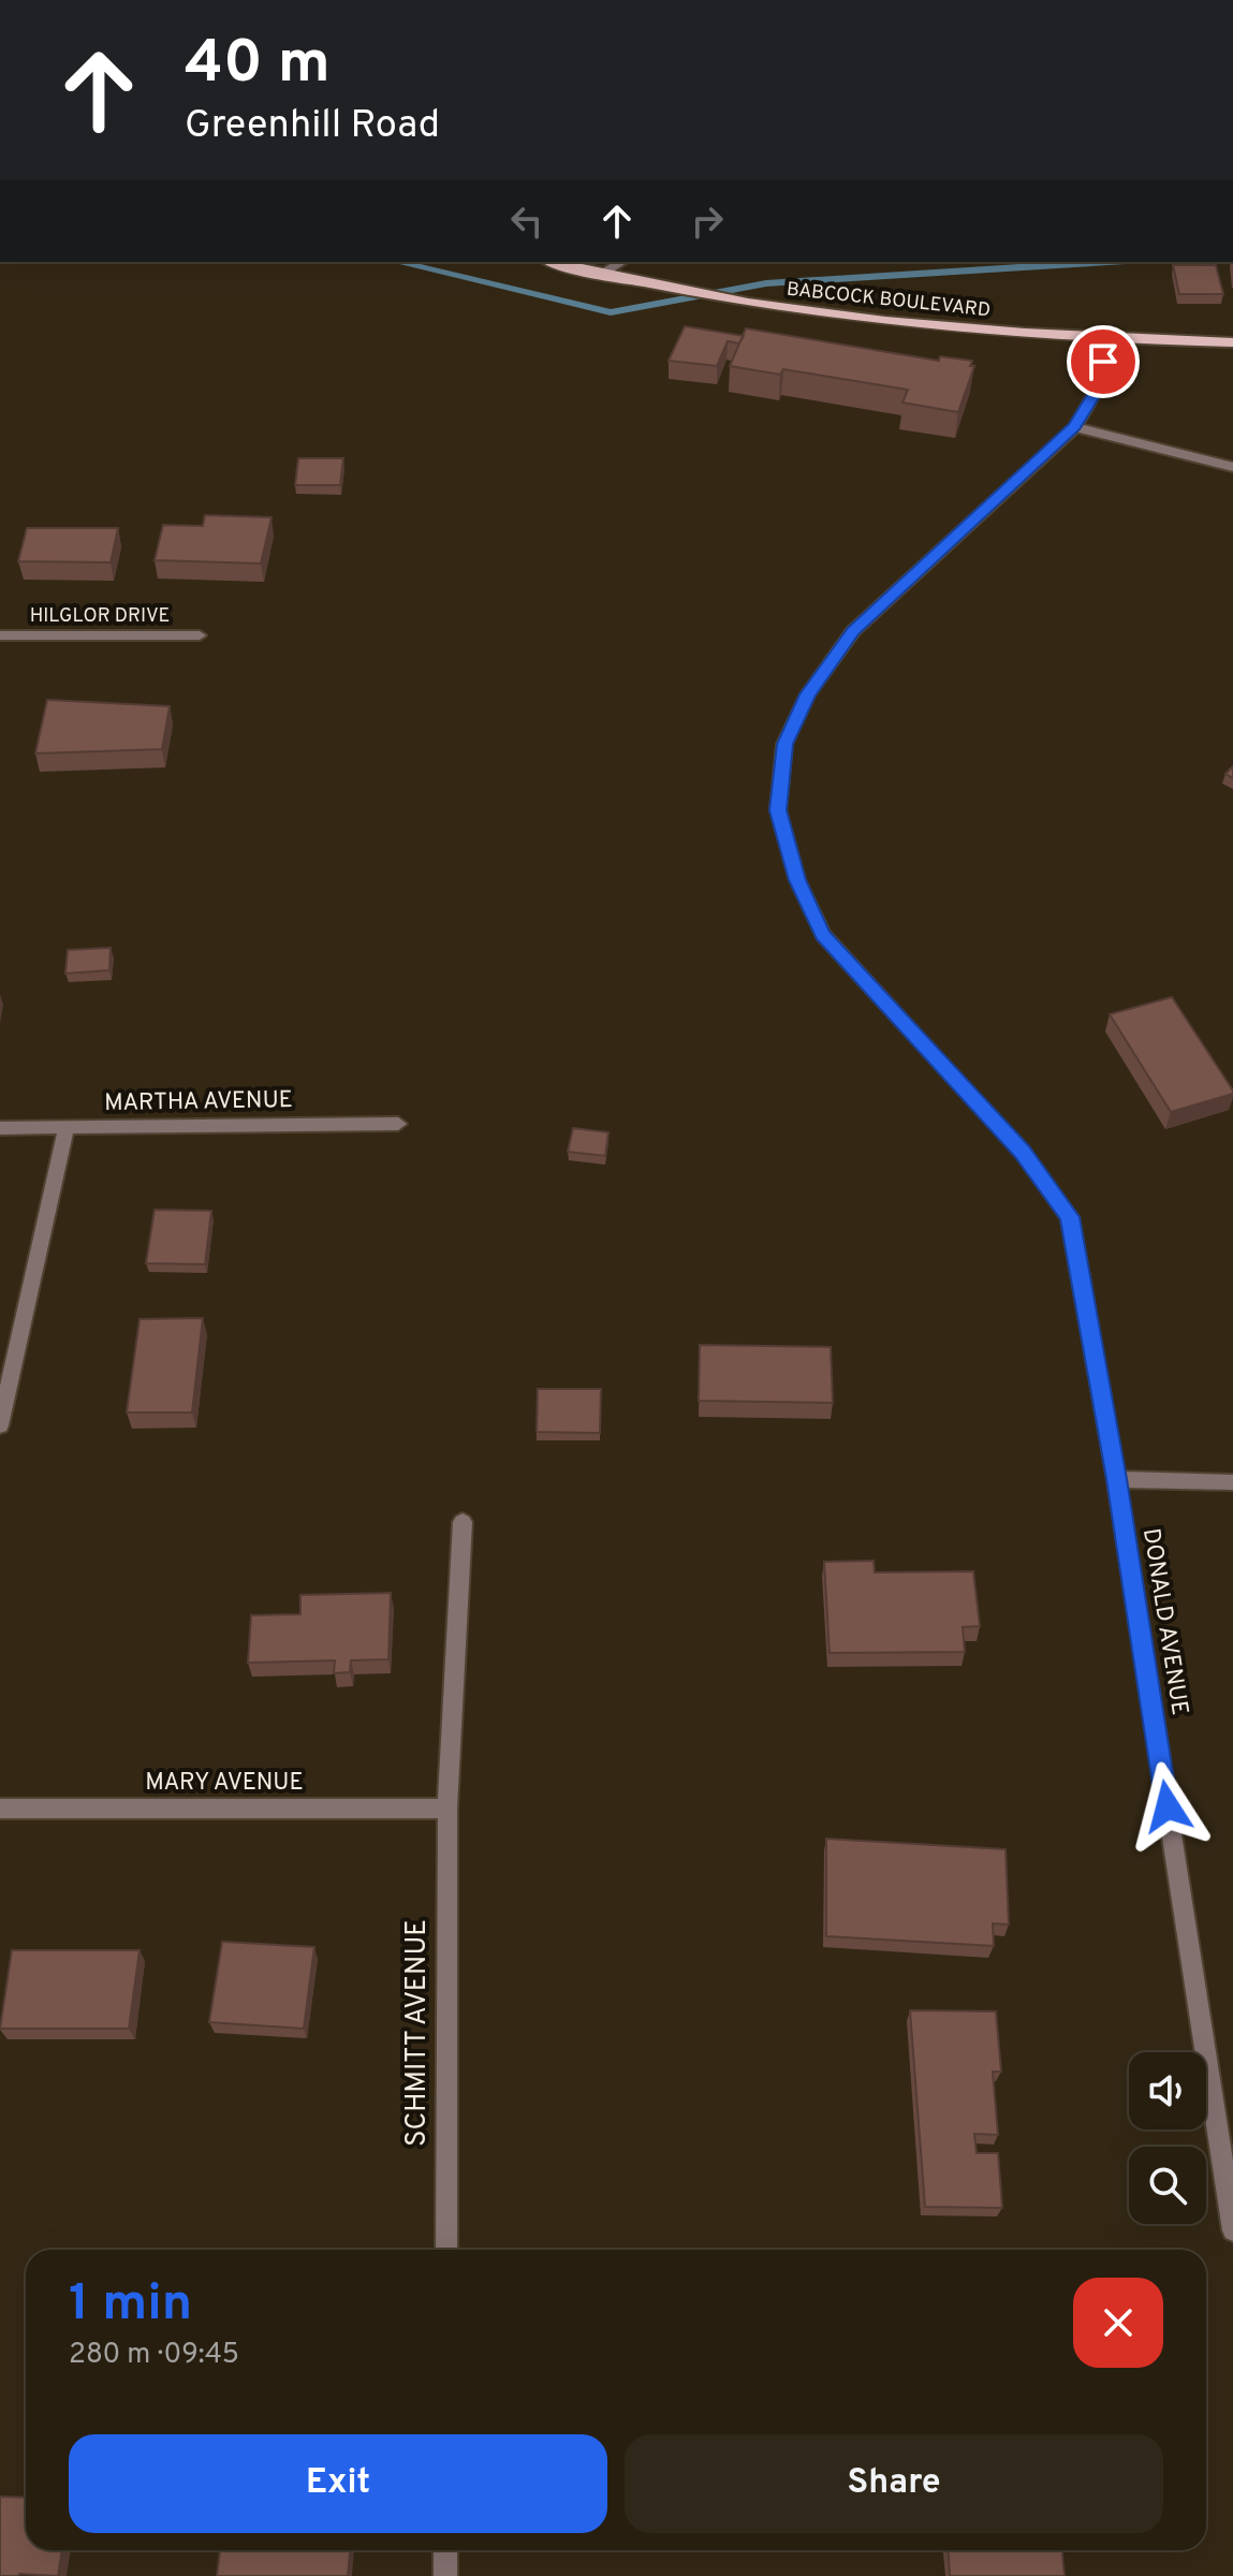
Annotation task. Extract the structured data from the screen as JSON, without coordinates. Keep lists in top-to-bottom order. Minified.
{"streets":{"main road":["BABCOCK BOULEVARD"],"street":["HILGLOR DRIVE","MARTHA AVENUE","DONALD AVENUE","MARY AVENUE","SCHMITT AVENUE"]},"crossings":[["BABCOCK BOULEVARD","DONALD AVENUE"],["MARY AVENUE","SCHMITT AVENUE"]],"page":{"turn":["40 m","Greenhill Road"],"heading":["1 min","280 m · 09:45"],"buttons":["Exit","Share"]}}
